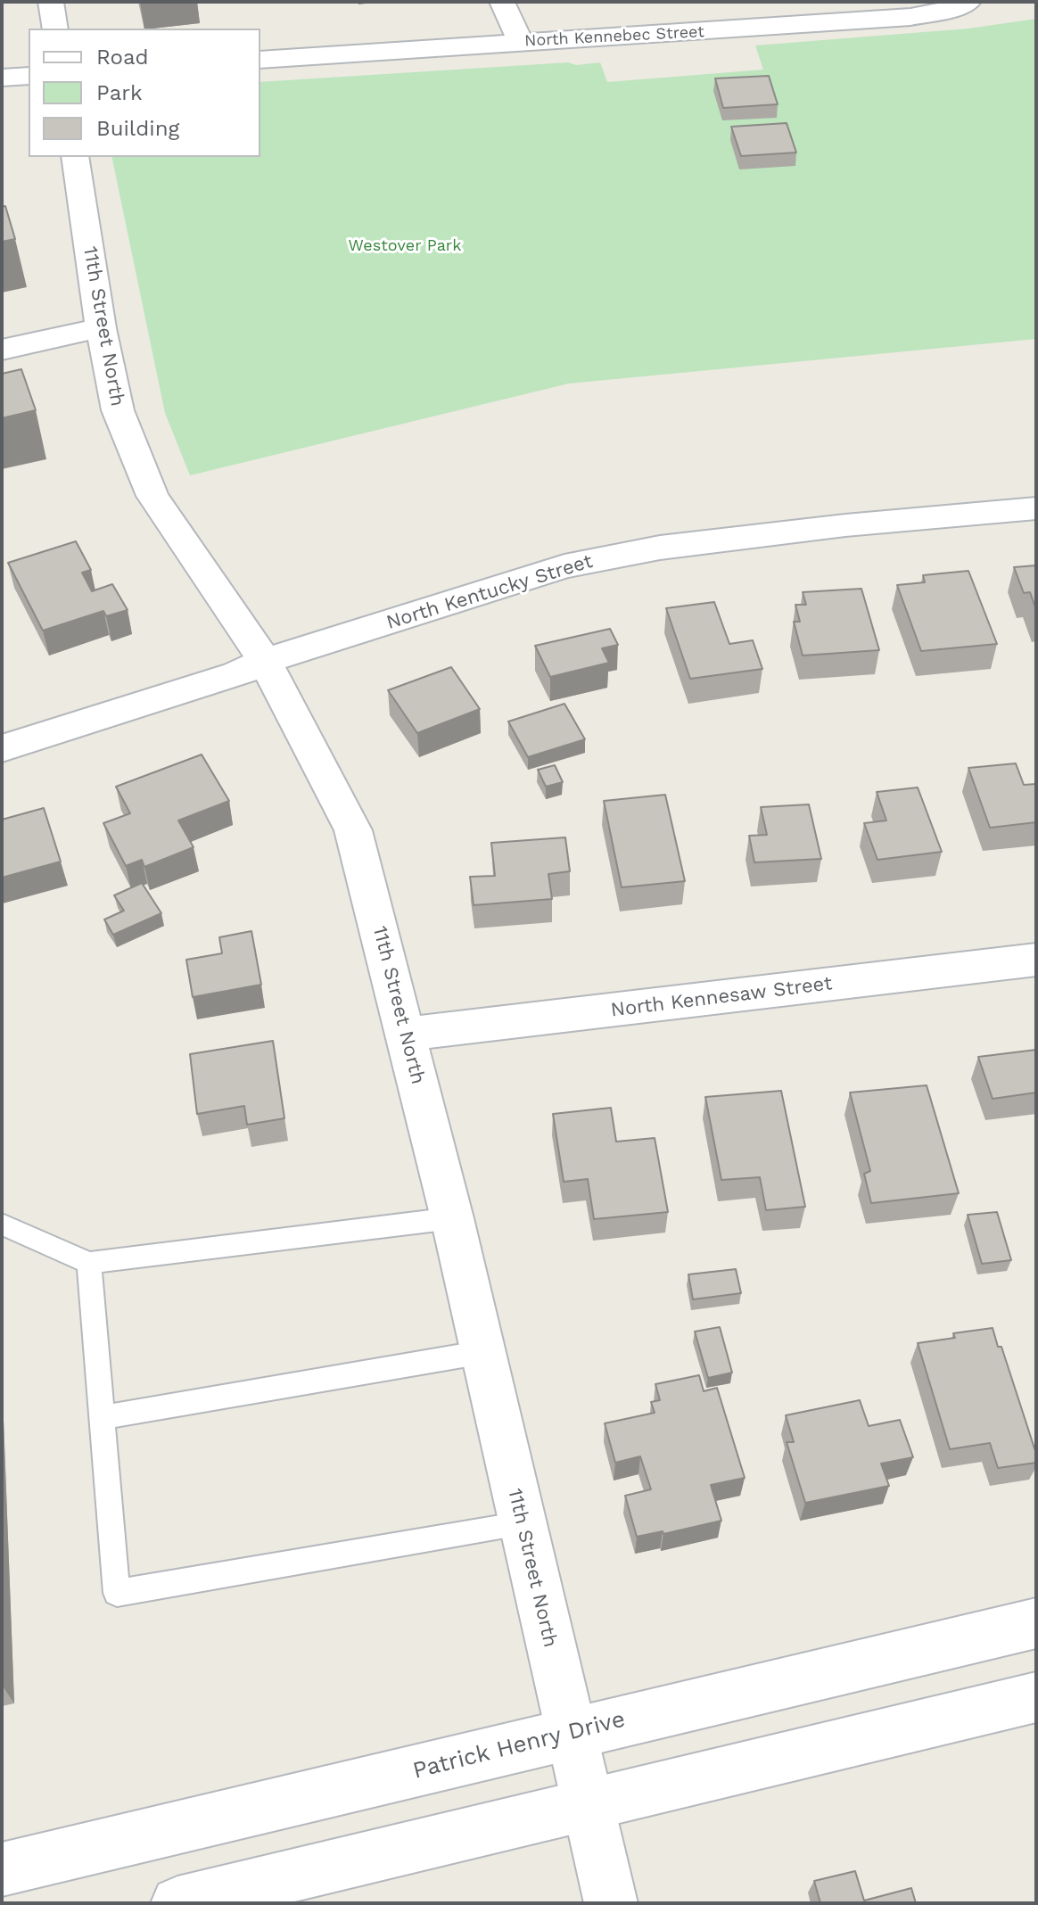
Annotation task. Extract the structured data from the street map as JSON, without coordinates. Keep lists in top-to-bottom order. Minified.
{"streets":{"street":["North Kennebec Street","11th Street North","North Kentucky Street","North Kennesaw Street","Patrick Henry Drive"]},"crossings":[["11th Street North","North Kentucky Street"],["11th Street North","North Kennesaw Street"],["11th Street North","Patrick Henry Drive"]],"parks":["Westover Park"],"legend":["Road","Park","Building"]}
